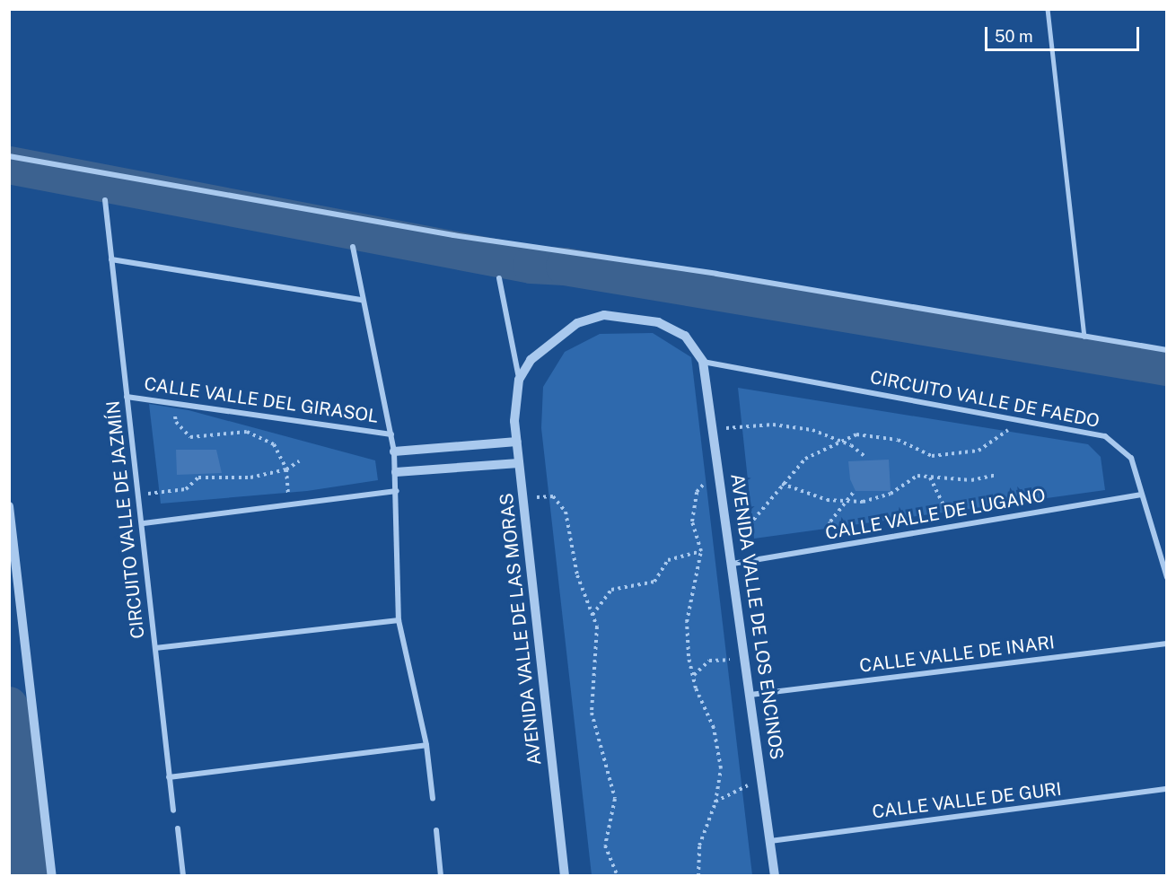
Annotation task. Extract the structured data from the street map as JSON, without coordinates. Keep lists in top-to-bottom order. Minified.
{"streets":{"street":["CIRCUITO VALLE DE FAEDO","CALLE VALLE DEL GIRASOL","CALLE VALLE DE LUGANO","CIRCUITO VALLE DE JAZMÍN","AVENIDA VALLE DE LOS ENCINOS","AVENIDA VALLE DE LAS MORAS","CALLE VALLE DE INARI","CALLE VALLE DE GURI"]},"crossings":[["CIRCUITO VALLE DE FAEDO","CALLE VALLE DE LUGANO"],["CIRCUITO VALLE DE FAEDO","AVENIDA VALLE DE LOS ENCINOS"],["CIRCUITO VALLE DE FAEDO","AVENIDA VALLE DE LAS MORAS"],["CALLE VALLE DEL GIRASOL","CIRCUITO VALLE DE JAZMÍN"],["CALLE VALLE DE LUGANO","AVENIDA VALLE DE LOS ENCINOS"],["AVENIDA VALLE DE LOS ENCINOS","AVENIDA VALLE DE LAS MORAS"],["AVENIDA VALLE DE LOS ENCINOS","CALLE VALLE DE INARI"],["AVENIDA VALLE DE LOS ENCINOS","CALLE VALLE DE GURI"]],"scale_bar":"50 m"}
